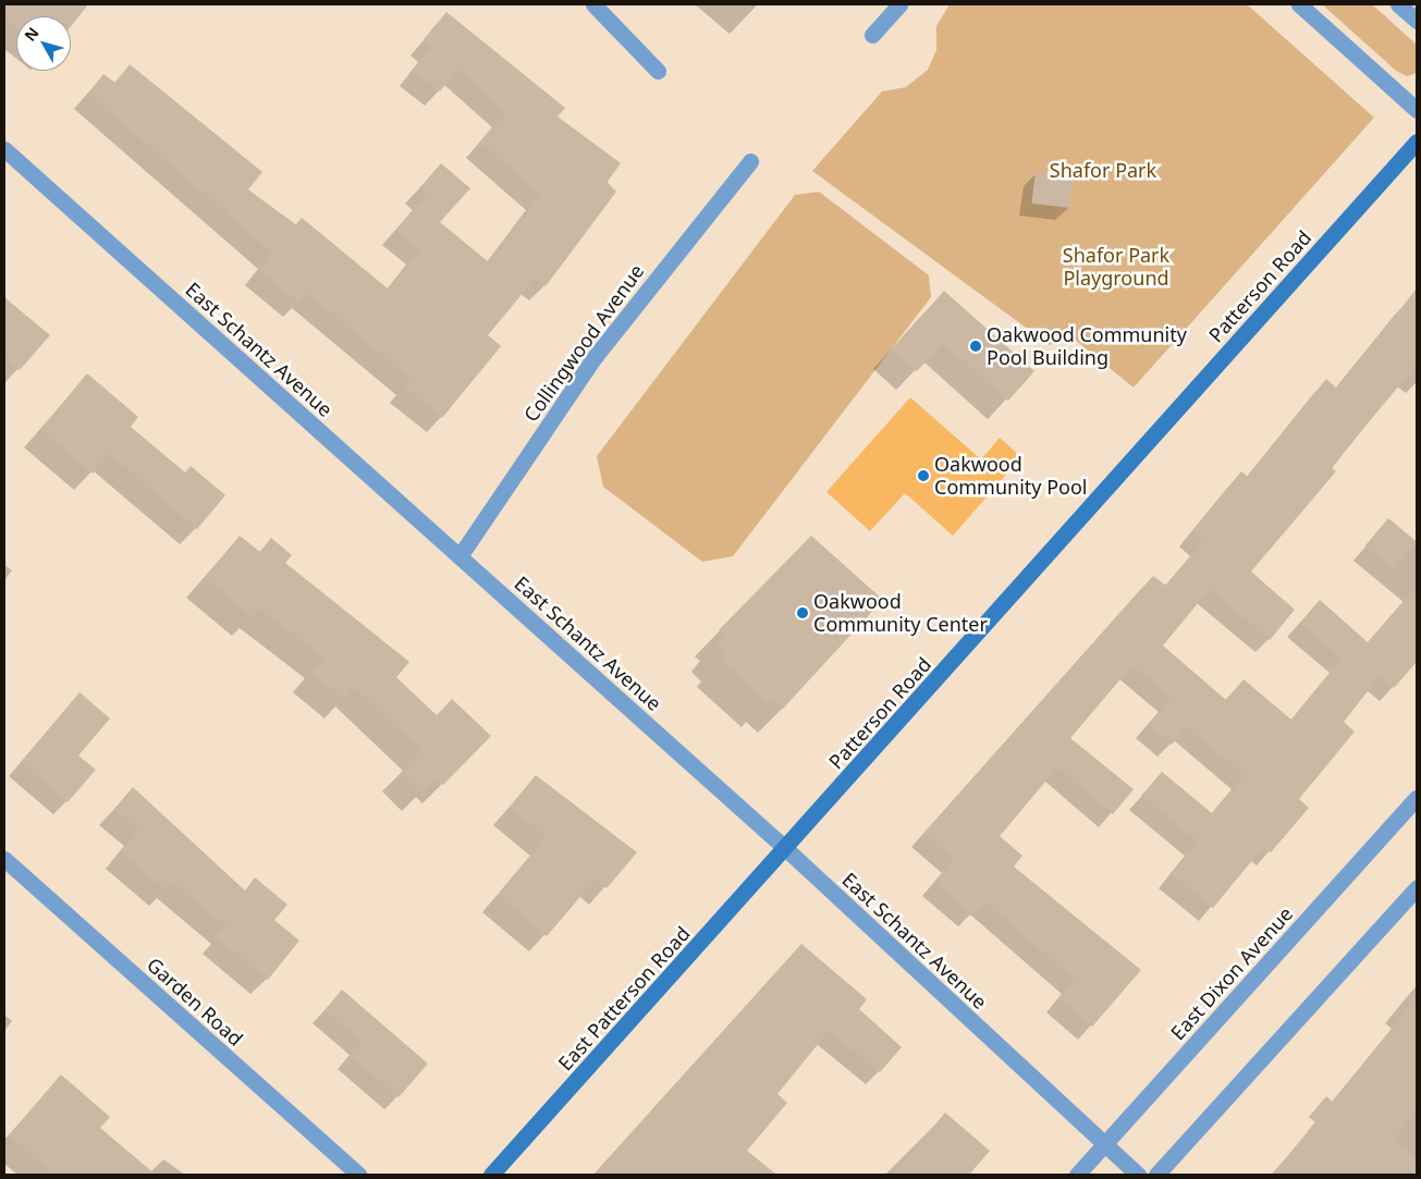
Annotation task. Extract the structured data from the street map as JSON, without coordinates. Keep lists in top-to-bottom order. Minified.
{"streets":{"main road":["Patterson Road","East Patterson Road"],"street":["Collingwood Avenue","East Schantz Avenue","East Dixon Avenue","Garden Road"]},"crossings":[["Patterson Road","East Schantz Avenue"],["Patterson Road","East Patterson Road"],["Collingwood Avenue","East Schantz Avenue"],["East Schantz Avenue","East Dixon Avenue"],["East Schantz Avenue","East Patterson Road"]],"parks":["Shafor Park","Shafor Park Playground"],"places":["Oakwood Community Pool Building","Oakwood Community Pool","Oakwood Community Center"],"north":"top left"}
